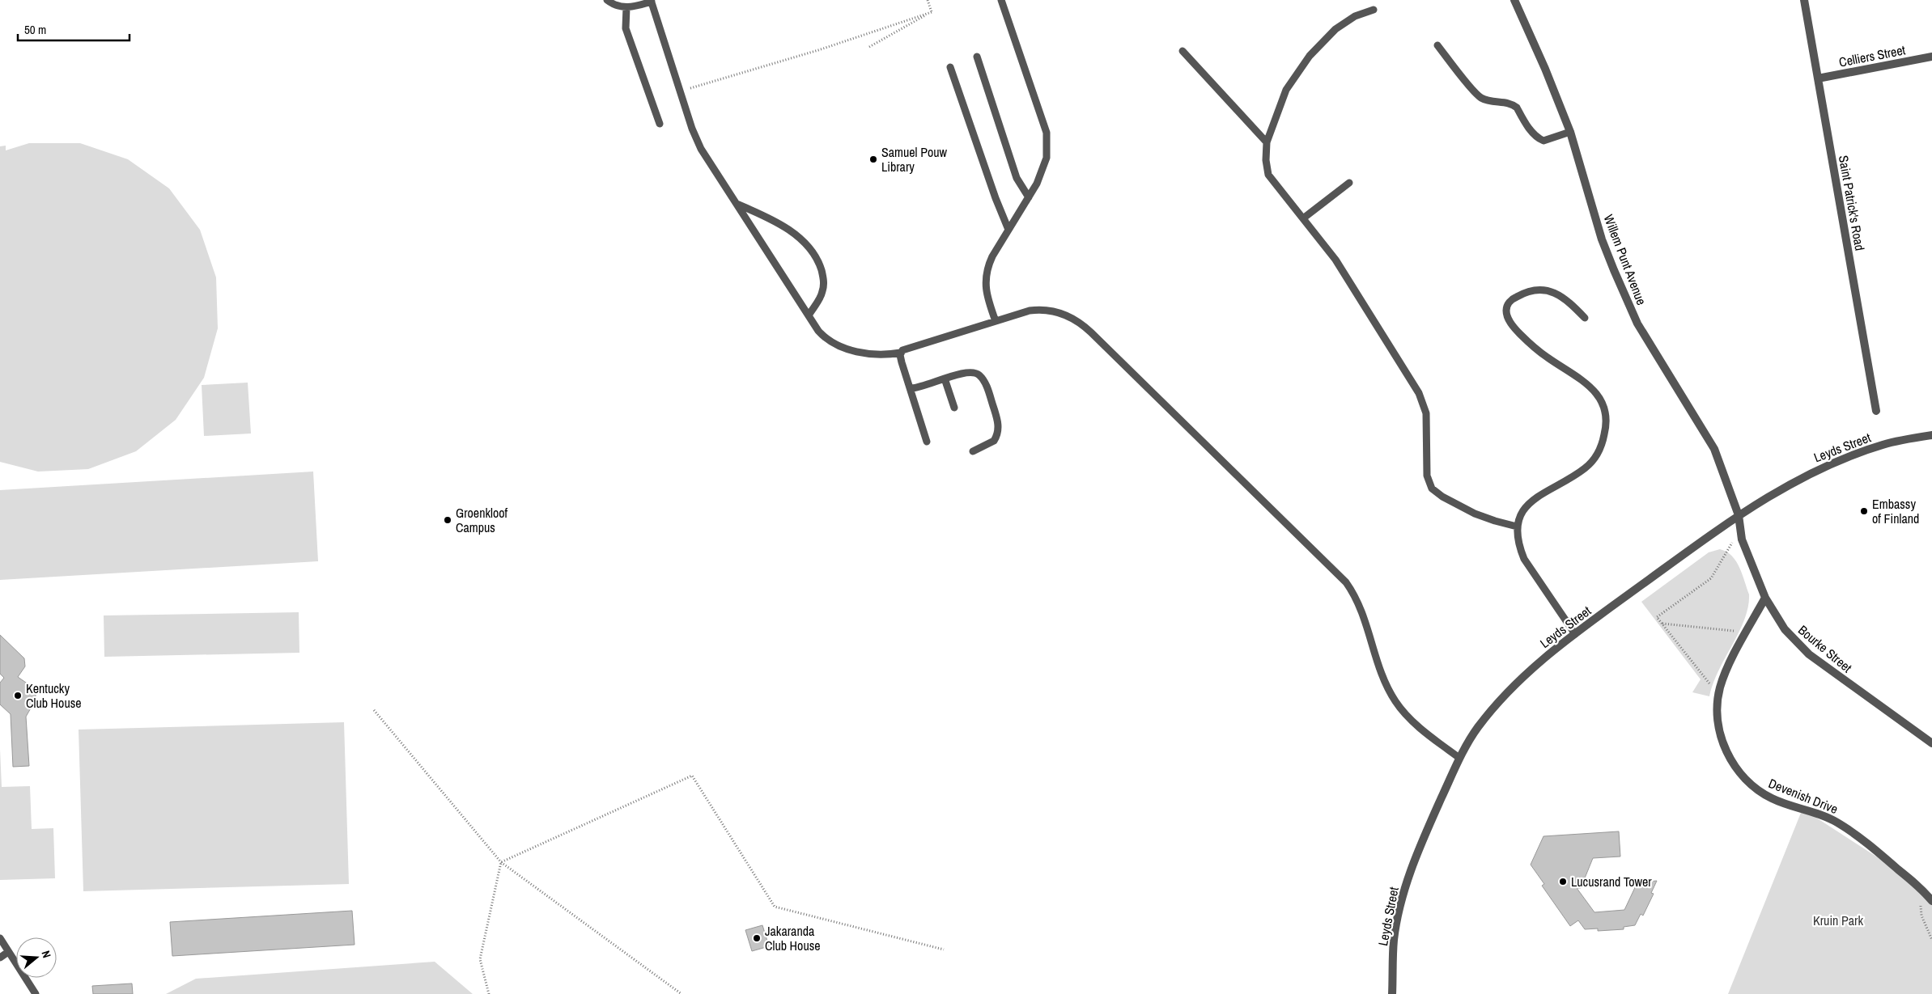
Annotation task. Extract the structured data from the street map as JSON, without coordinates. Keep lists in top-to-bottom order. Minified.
{"streets":{"street":["Celliers Street","Saint Patrick's Road","Willem Punt Avenue","Leyds Street","Bourke Street","Devenish Drive"]},"crossings":[["Celliers Street","Saint Patrick's Road"],["Willem Punt Avenue","Leyds Street"],["Willem Punt Avenue","Bourke Street"],["Leyds Street","Bourke Street"],["Bourke Street","Devenish Drive"]],"parks":["Kruin Park"],"places":["Samuel Pouw Library","Embassy of Finland","Groenkloof Campus","Kentucky Club House","Lucusrand Tower","Jakaranda Club House"],"scale_bar":"50 m","north":"right"}
